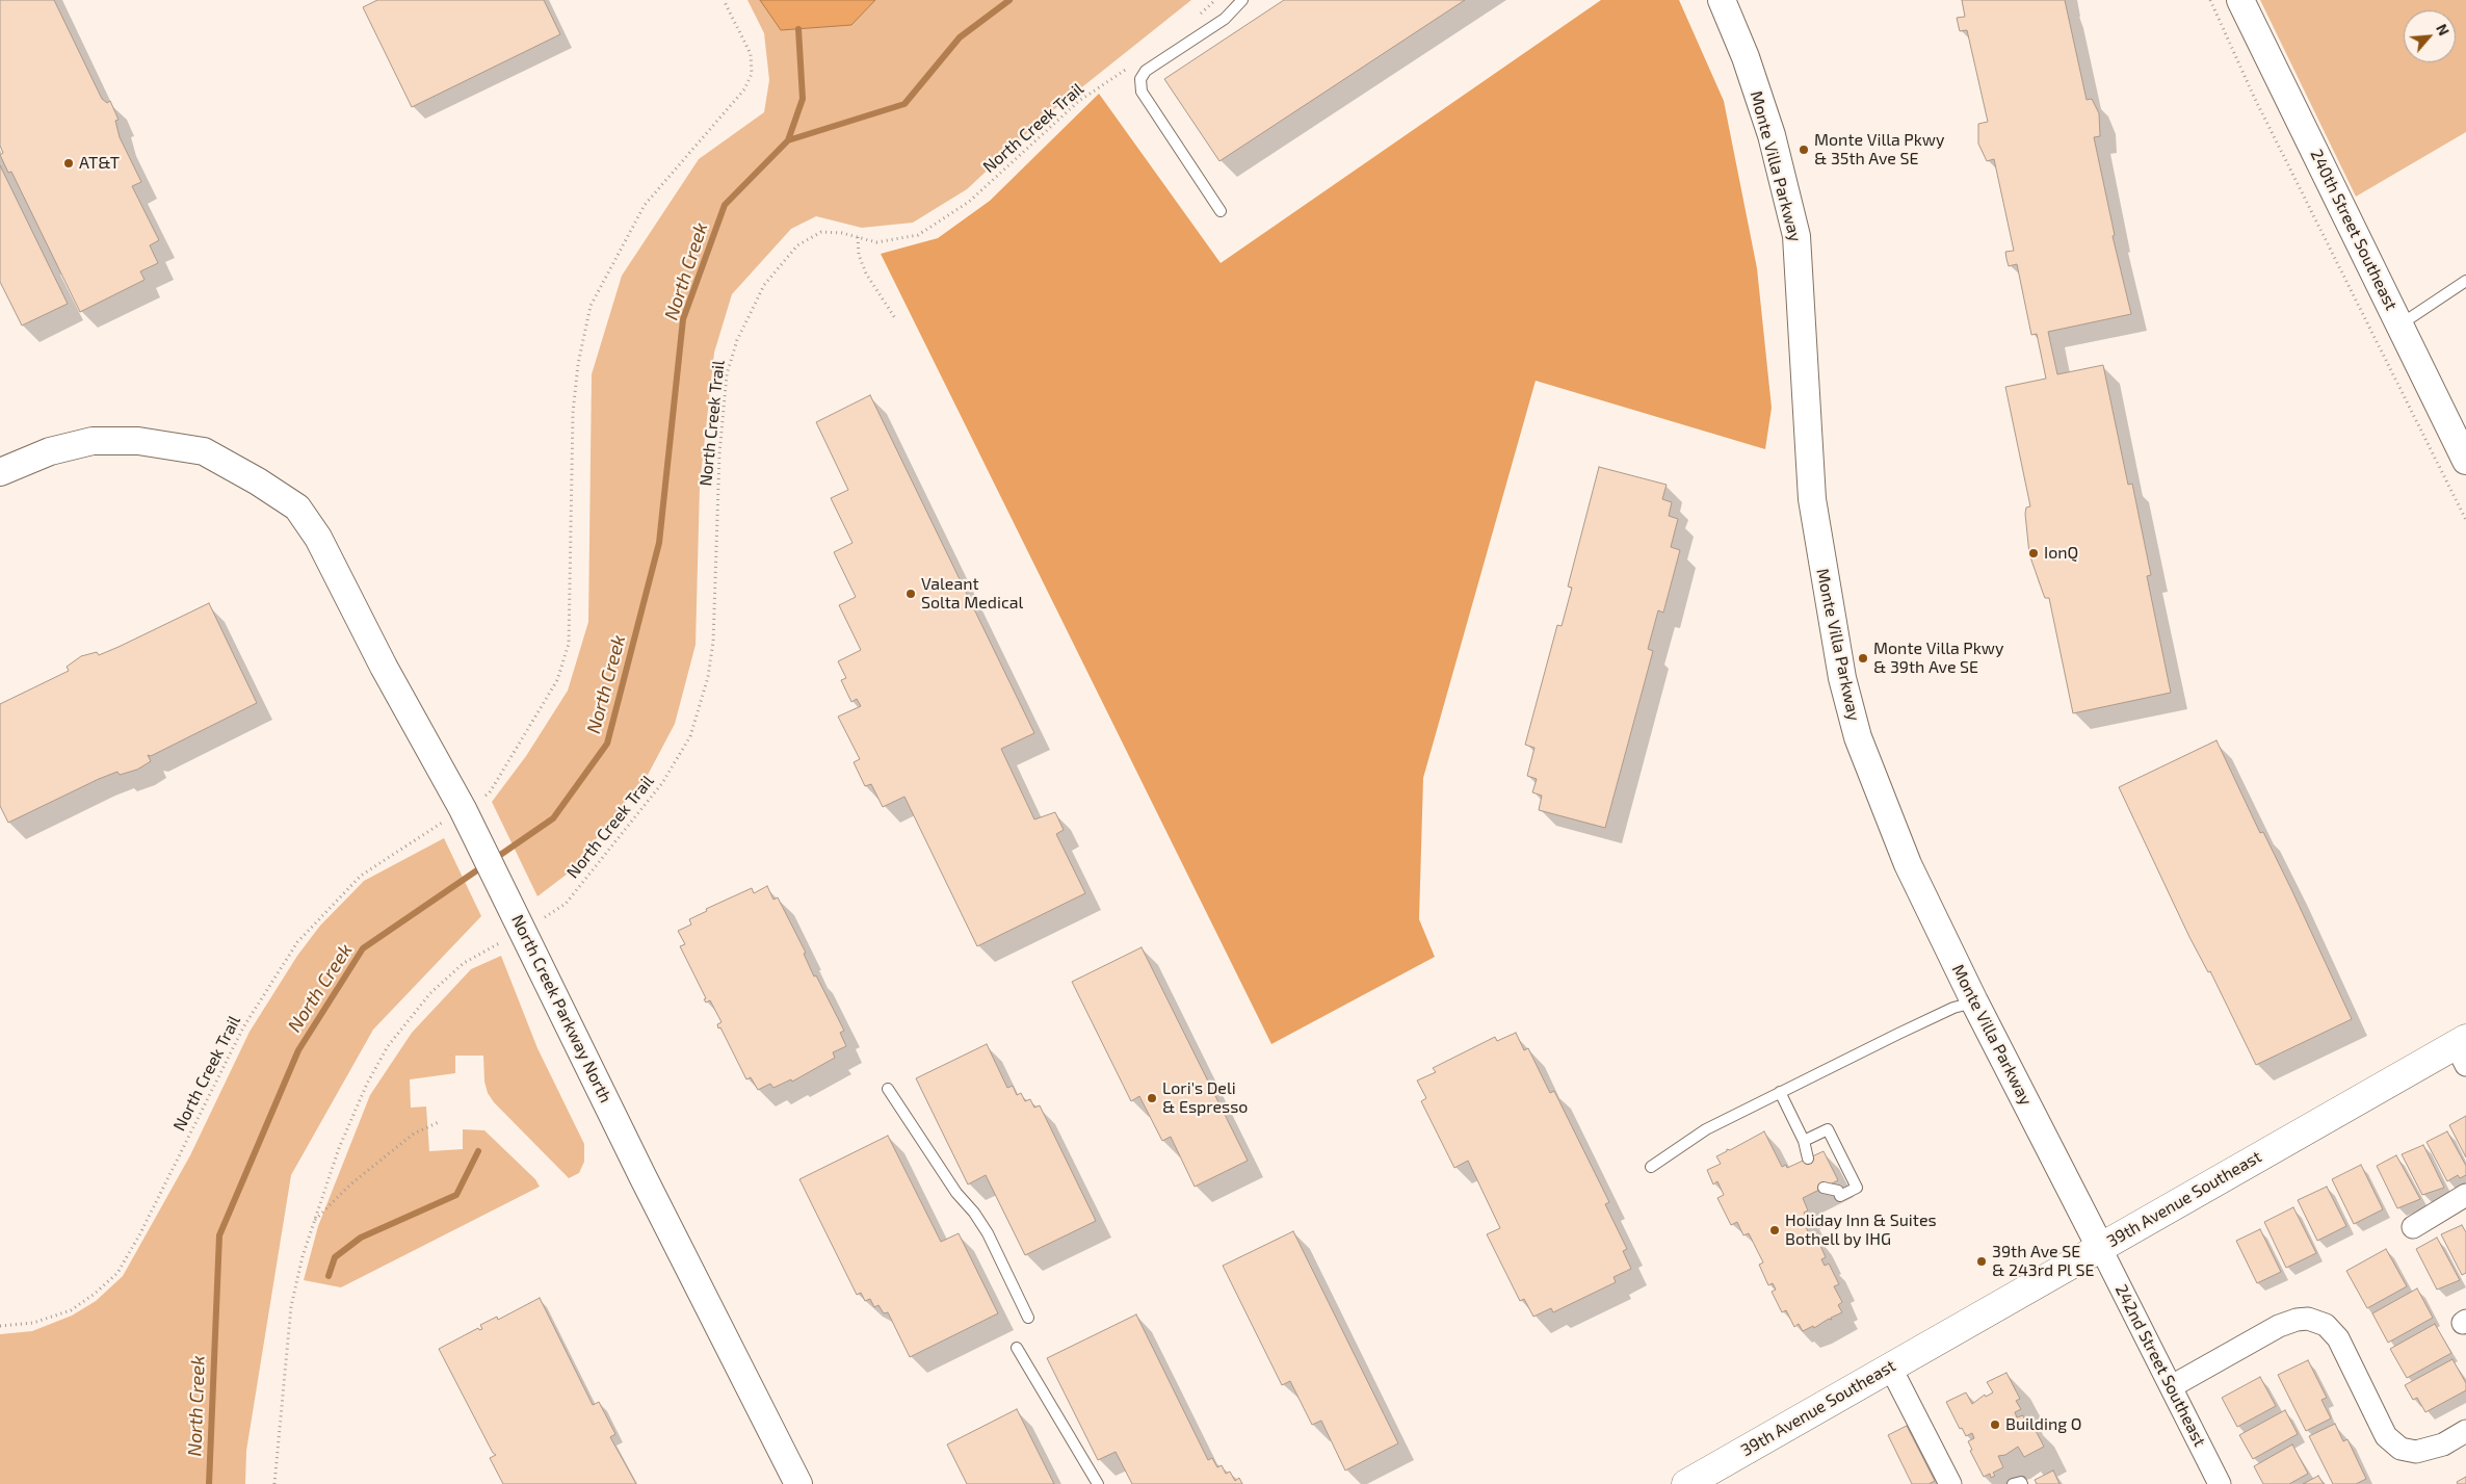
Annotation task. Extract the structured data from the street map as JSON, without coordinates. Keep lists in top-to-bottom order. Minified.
{"streets":{"main road":["39th Avenue Southeast"],"street":["Monte Villa Parkway","240th Street Southeast","North Creek Parkway North","242nd Street Southeast"],"path":["North Creek Trail"]},"crossings":[["Monte Villa Parkway","39th Avenue Southeast"],["Monte Villa Parkway","242nd Street Southeast"],["39th Avenue Southeast","242nd Street Southeast"]],"water":["North Creek"],"places":["Monte Villa Pkwy & 35th Ave SE","AT&T","IonQ","Valeant Solta Medical","Monte Villa Pkwy & 39th Ave SE","Lori's Deli & Espresso","Holiday Inn & Suites Bothell by IHG","39th Ave SE & 243rd Pl SE","Building O"],"north":"top right"}
